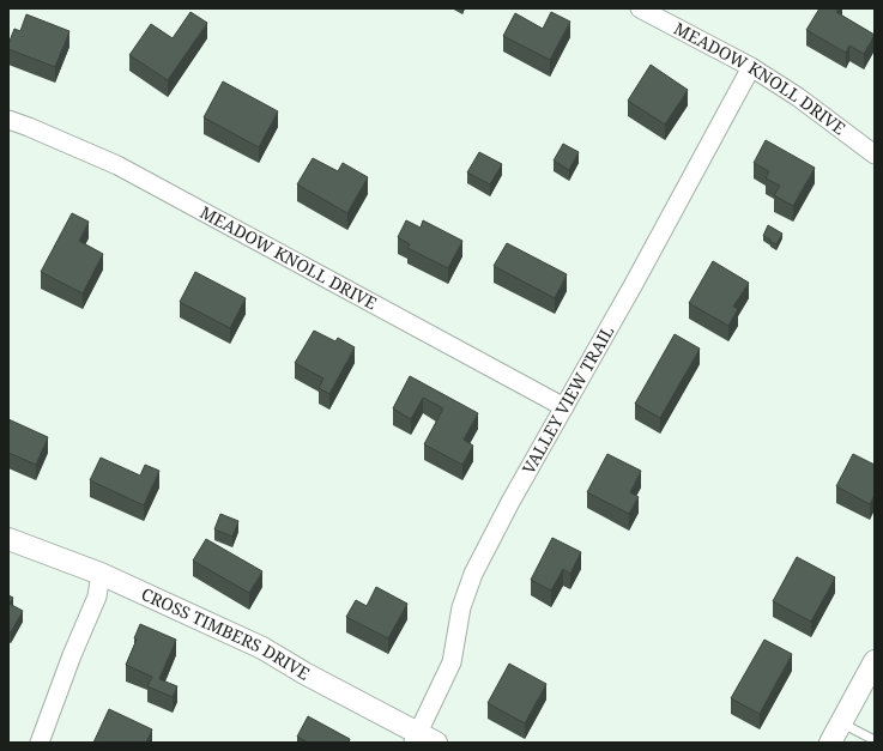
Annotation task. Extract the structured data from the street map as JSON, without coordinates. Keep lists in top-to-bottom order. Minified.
{"streets":{"street":["MEADOW KNOLL DRIVE","VALLEY VIEW TRAIL","CROSS TIMBERS DRIVE"]},"crossings":[["MEADOW KNOLL DRIVE","VALLEY VIEW TRAIL"],["VALLEY VIEW TRAIL","CROSS TIMBERS DRIVE"]]}
